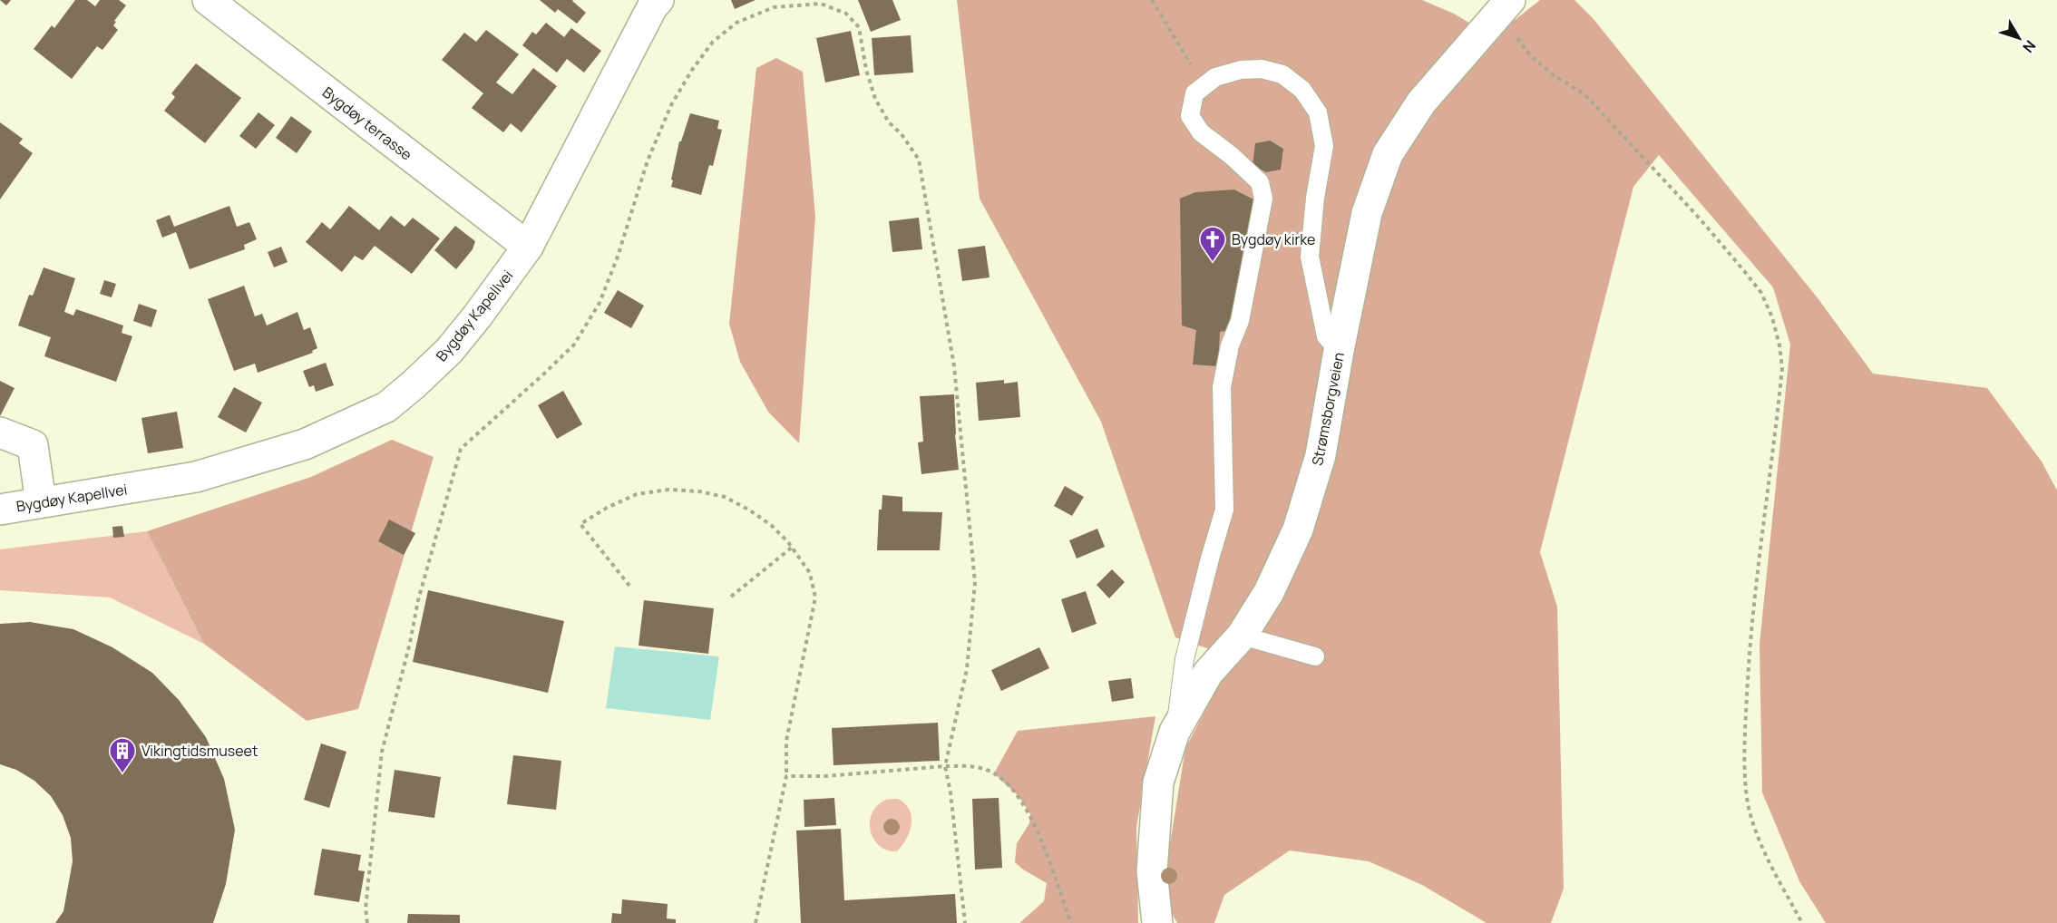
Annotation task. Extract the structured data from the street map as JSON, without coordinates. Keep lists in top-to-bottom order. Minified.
{"streets":{"street":["Bygdøy terrasse","Bygdøy Kapellvei","Strømsborgveien"]},"crossings":[["Bygdøy terrasse","Bygdøy Kapellvei"]],"places":{"church":["Bygdøy kirke"],"building":["Vikingtidsmuseet"]},"north":"bottom right"}
